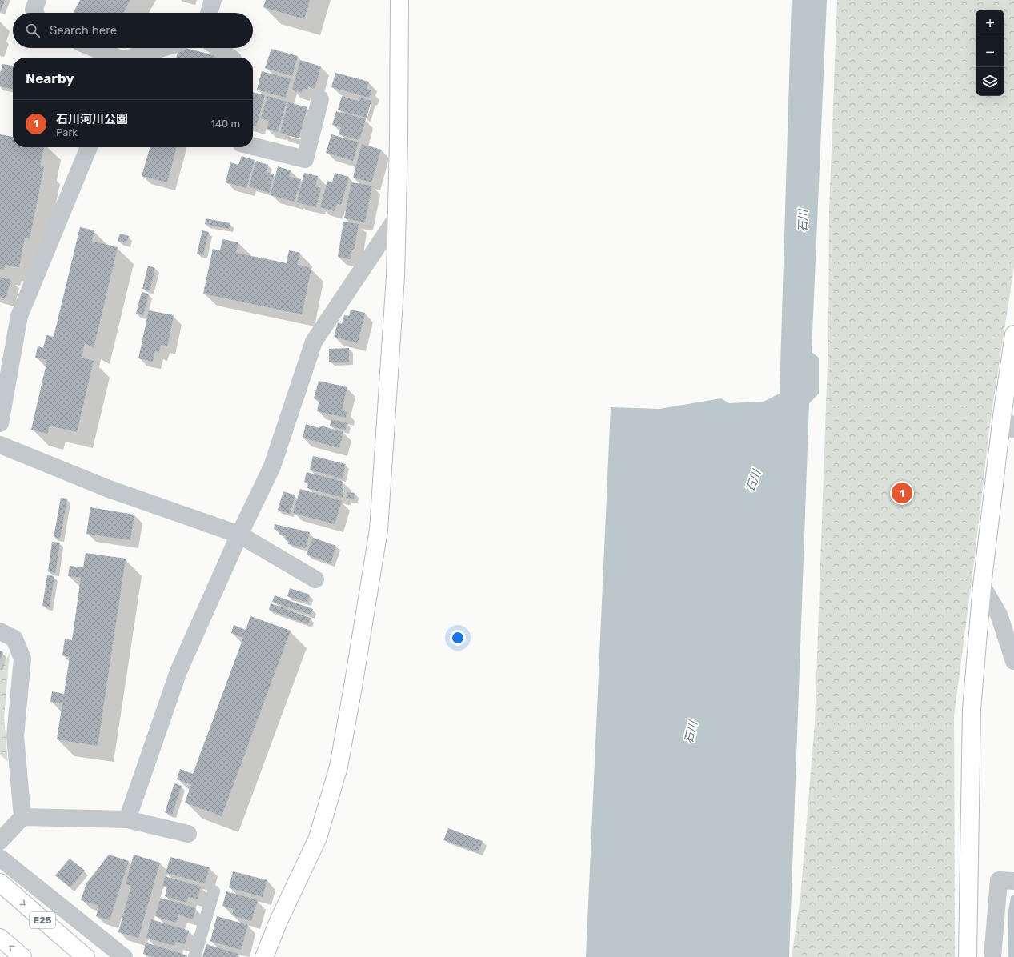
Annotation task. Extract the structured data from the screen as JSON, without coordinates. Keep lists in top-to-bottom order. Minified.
{"streets":{"main road":["E25"]},"water":["石川"],"page":{"map_buttons":["+","−"],"search":"Search here","heading":"Nearby","list":[{"mark":"1","name":"石川河川公園","note":"Park","value":"140 m"}],"pins":"1"}}
